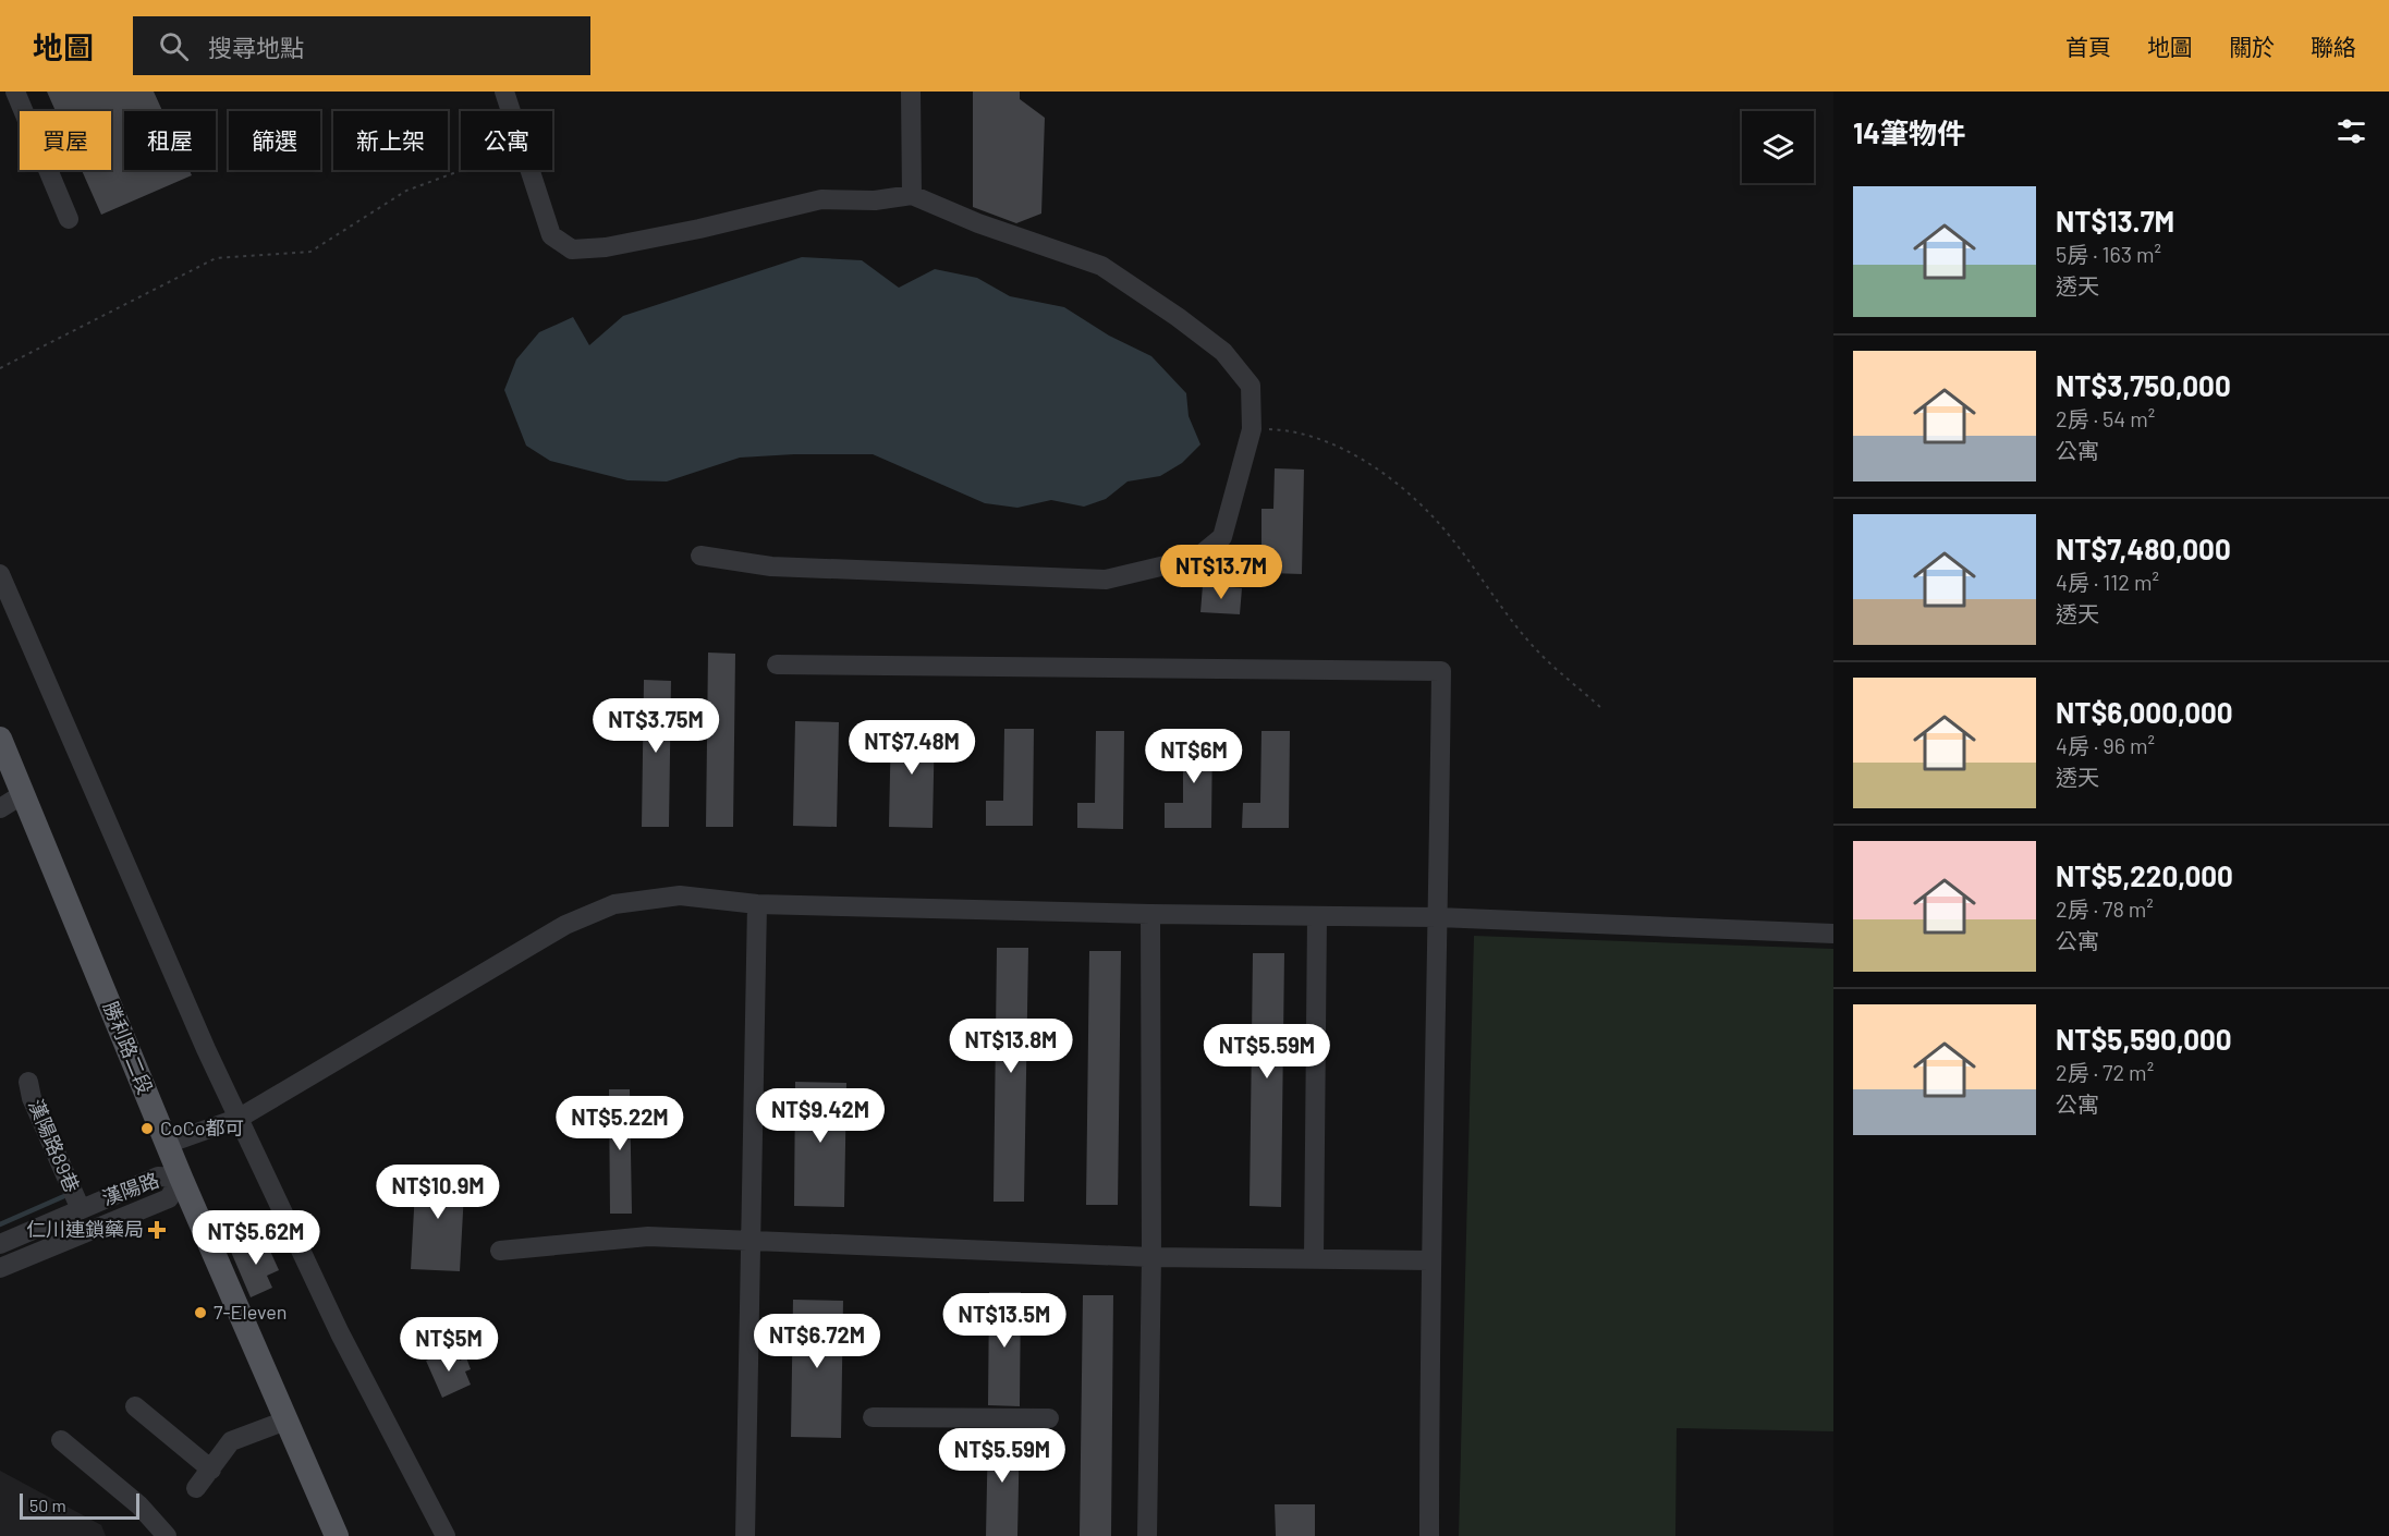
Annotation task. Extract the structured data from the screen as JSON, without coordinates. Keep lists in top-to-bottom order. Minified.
{"streets":{"main road":["勝利路二段"],"street":["漢陽路89巷","漢陽路"]},"crossings":[["勝利路二段","漢陽路"],["漢陽路89巷","漢陽路"]],"places":{"other":["CoCo都可","7-Eleven"],"health":["仁川連鎖藥局"]},"scale_bar":"50 m","page":{"header":"地圖","search":"搜尋地點","nav":["首頁","地圖","關於","聯絡"],"heading":"14筆物件","chip":["買屋","租屋","篩選","新上架","公寓"],"list":[{"name":"NT$13.7M","note":"5房 · 163 m² · 透天"},{"name":"NT$3,750,000","note":"2房 · 54 m² · 公寓"},{"name":"NT$7,480,000","note":"4房 · 112 m² · 透天"},{"name":"NT$6,000,000","note":"4房 · 96 m² · 透天"},{"name":"NT$5,220,000","note":"2房 · 78 m² · 公寓"},{"name":"NT$5,590,000","note":"2房 · 72 m² · 公寓"}],"price":["NT$13.7M","NT$3.75M","NT$7.48M","NT$6M","NT$13.8M","NT$5.59M","NT$9.42M","NT$5.22M","NT$10.9M","NT$5.62M","NT$13.5M","NT$6.72M","NT$5M","NT$5.59M"],"scale":"50 m"}}
